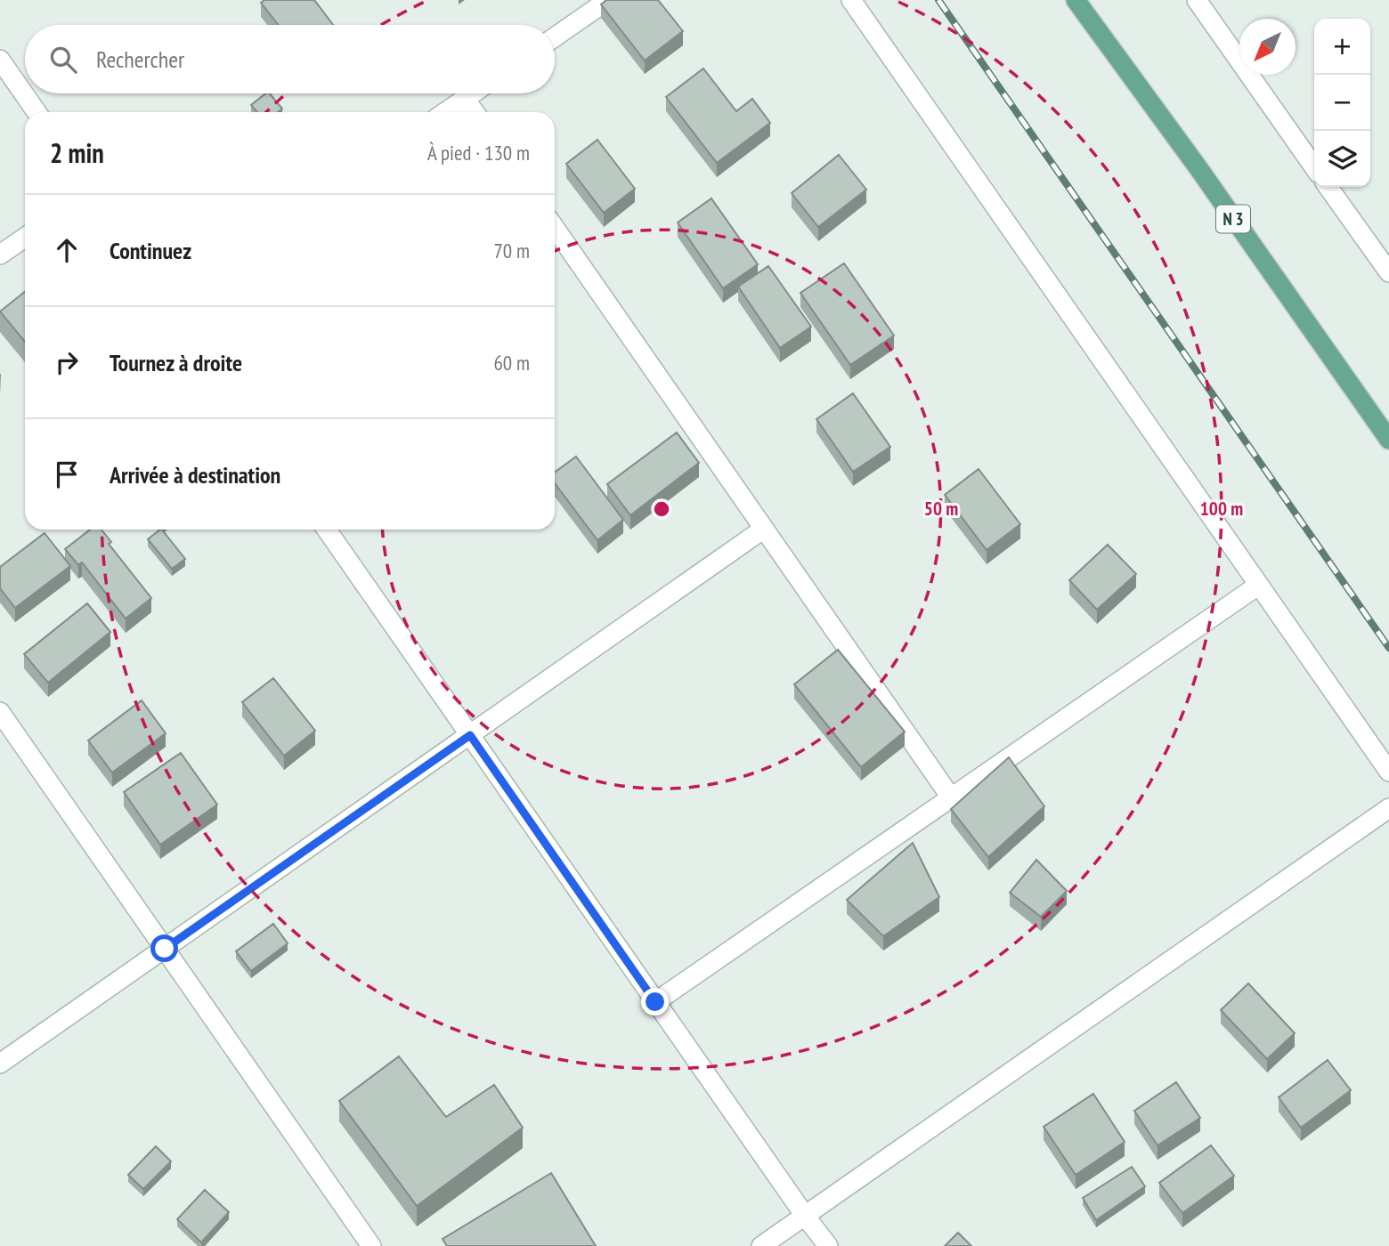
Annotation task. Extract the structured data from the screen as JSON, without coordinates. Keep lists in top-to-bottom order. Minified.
{"streets":{"main road":["N 3"]},"north":"bottom left","page":{"map_buttons":["+","−"],"search":"Rechercher","heading":["2 min","À pied · 130 m"],"list":[["Continuez","70 m"],["Tournez à droite","60 m"],"Arrivée à destination"]},"rings":["50 m","100 m"]}
